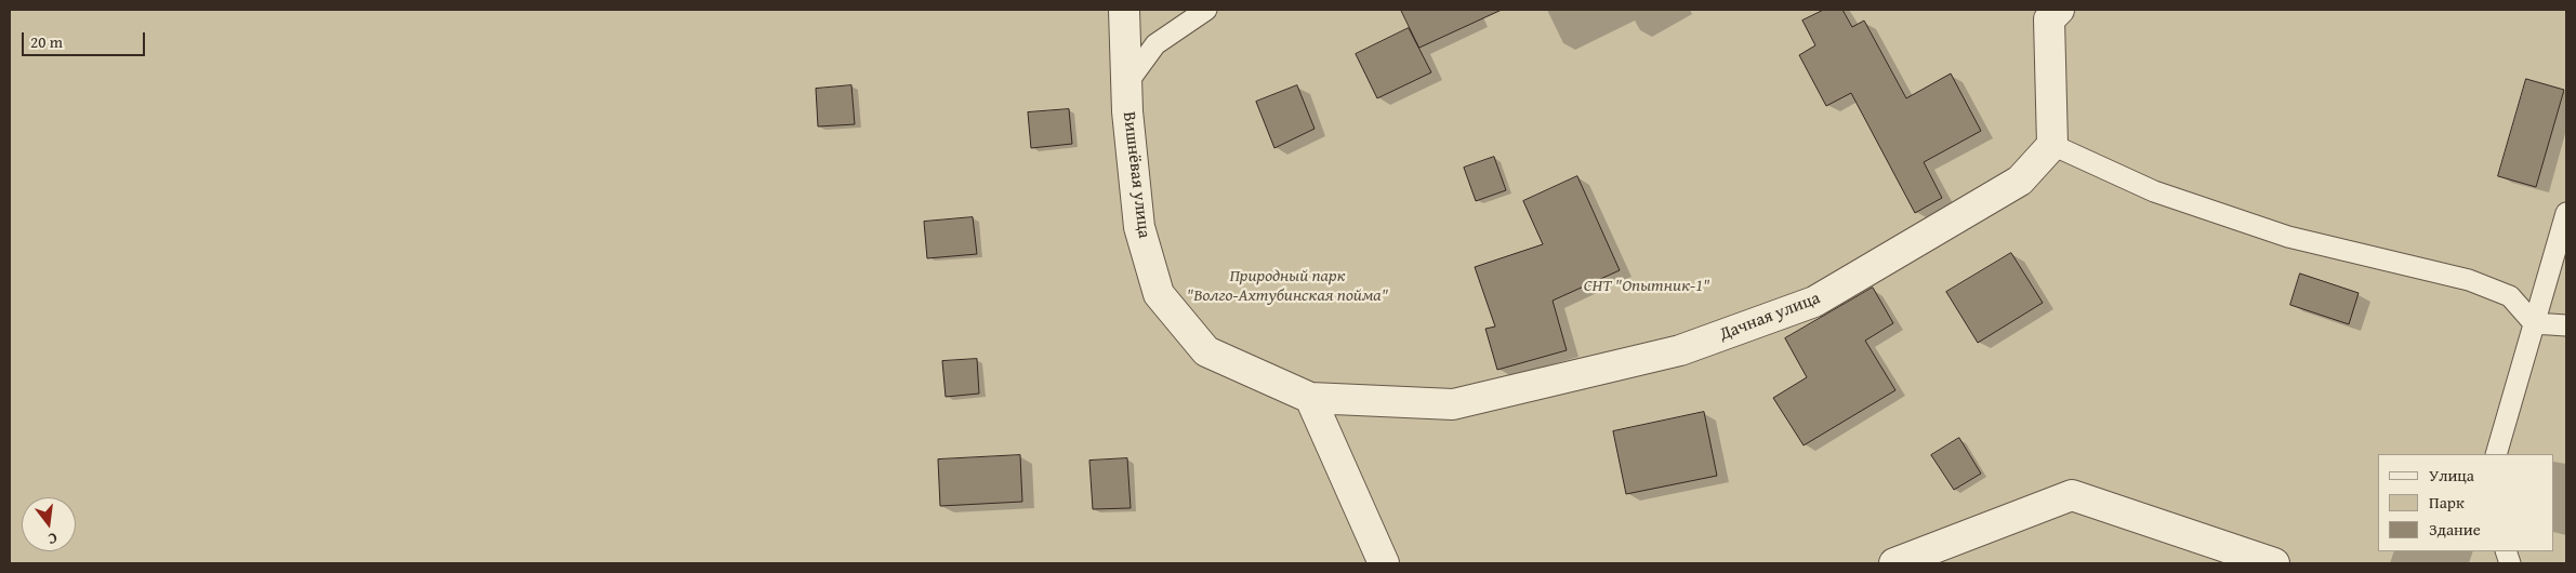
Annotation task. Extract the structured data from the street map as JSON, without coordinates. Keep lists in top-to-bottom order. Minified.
{"streets":{"street":["Вишнёвая улица","Дачная улица"]},"crossings":[["Вишнёвая улица","Дачная улица"]],"parks":["Природный парк \"Волго-Ахтубинская пойма\"","СНТ \"Опытник-1\""],"legend":["Улица","Парк","Здание"],"scale_bar":"20 m","north":"bottom"}
